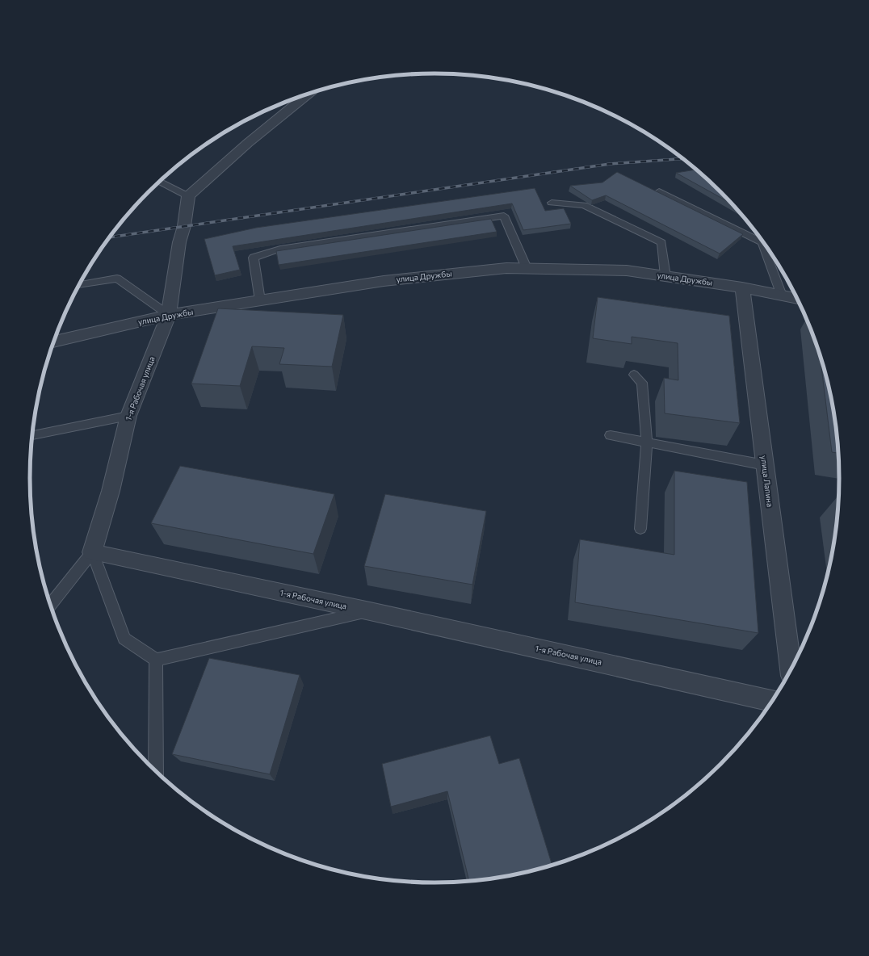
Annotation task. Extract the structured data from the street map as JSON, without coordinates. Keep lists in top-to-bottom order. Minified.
{"streets":{"street":["улица Дружбы","1-я Рабочая улица","улица Лапина"]},"crossings":[["улица Дружбы","1-я Рабочая улица"],["улица Дружбы","улица Лапина"]]}
